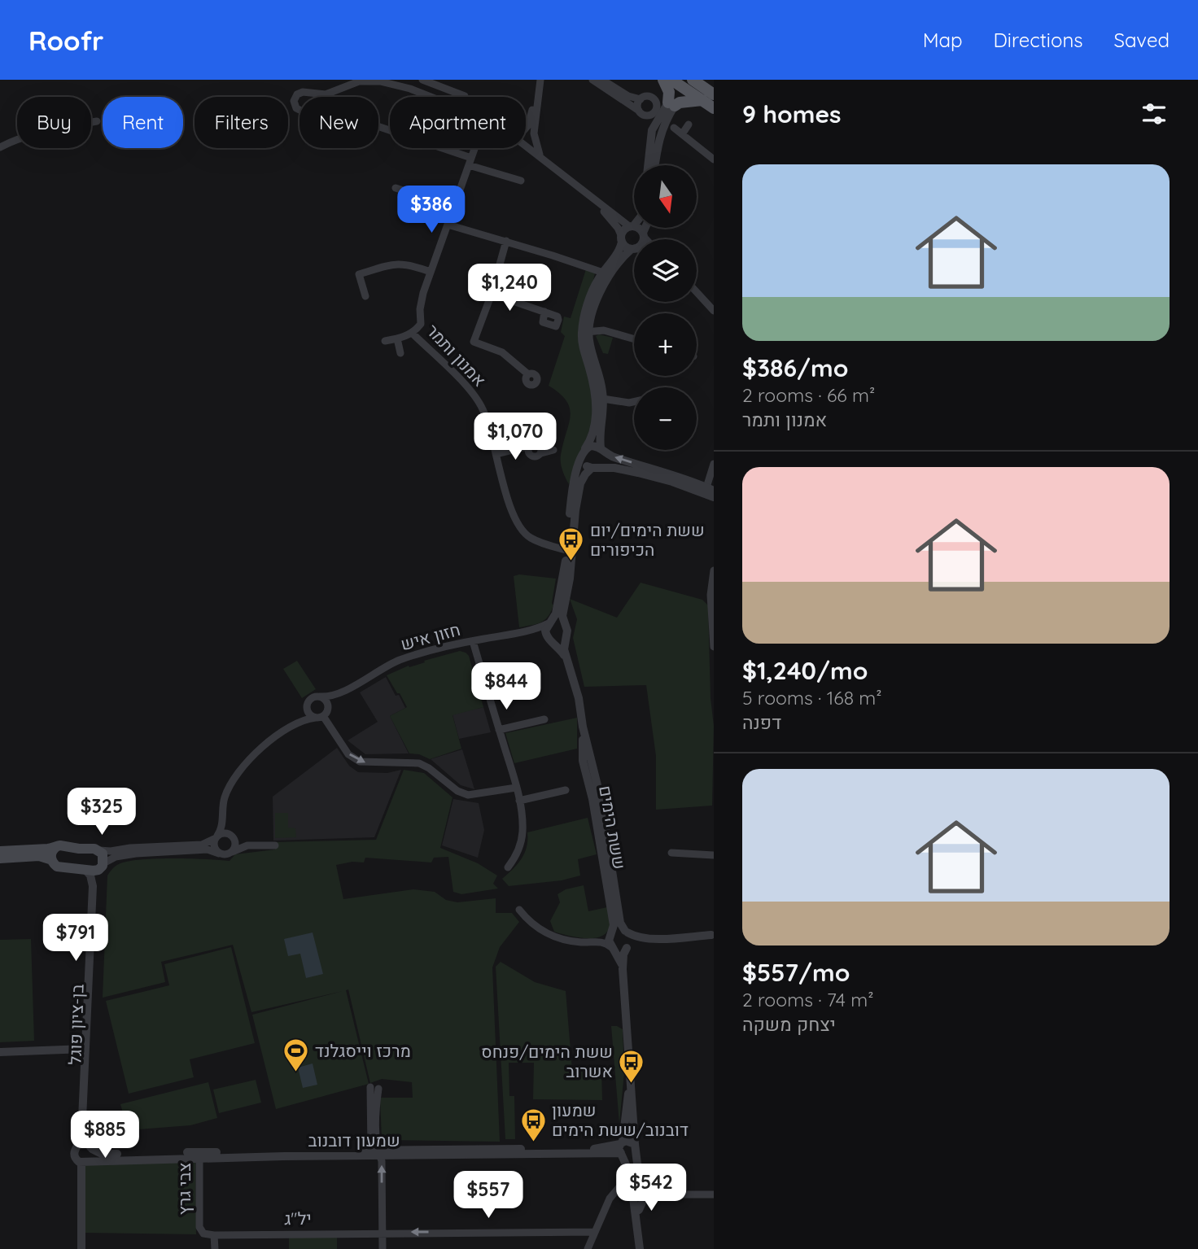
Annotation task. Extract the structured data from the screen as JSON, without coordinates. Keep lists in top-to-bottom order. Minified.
{"streets":{"street":["אמנון ותמר","חזון איש","ששת הימים","בן-ציון פוגל","שמעון דובנוב","צבי גרץ","יל\"ג"]},"crossings":[["חזון איש","ששת הימים"],["בן-ציון פוגל","שמעון דובנוב"],["שמעון דובנוב","צבי גרץ"],["צבי גרץ","יל\"ג"]],"one_way":["יל\"ג"],"places":{"bus stop":["ששת הימים/יום הכיפורים","ששת הימים/פנחס אשרוב","שמעון דובנוב/ששת הימים"],"sports":["מרכז וייסגלנד"]},"north":"bottom","page":{"header":"Roofr","nav":["Map","Directions","Saved"],"heading":"9 homes","chip":["Buy","Rent","Filters","New","Apartment"],"list":[{"name":"$386/mo","note":"2 rooms · 66 m² · אמנון ותמר"},{"name":"$1,240/mo","note":"5 rooms · 168 m² · דפנה"},{"name":"$557/mo","note":"2 rooms · 74 m² · יצחק משקה"}],"map_buttons":["+","−"],"price":["$386","$1,240","$1,070","$844","$325","$791","$885","$542","$557"]}}
